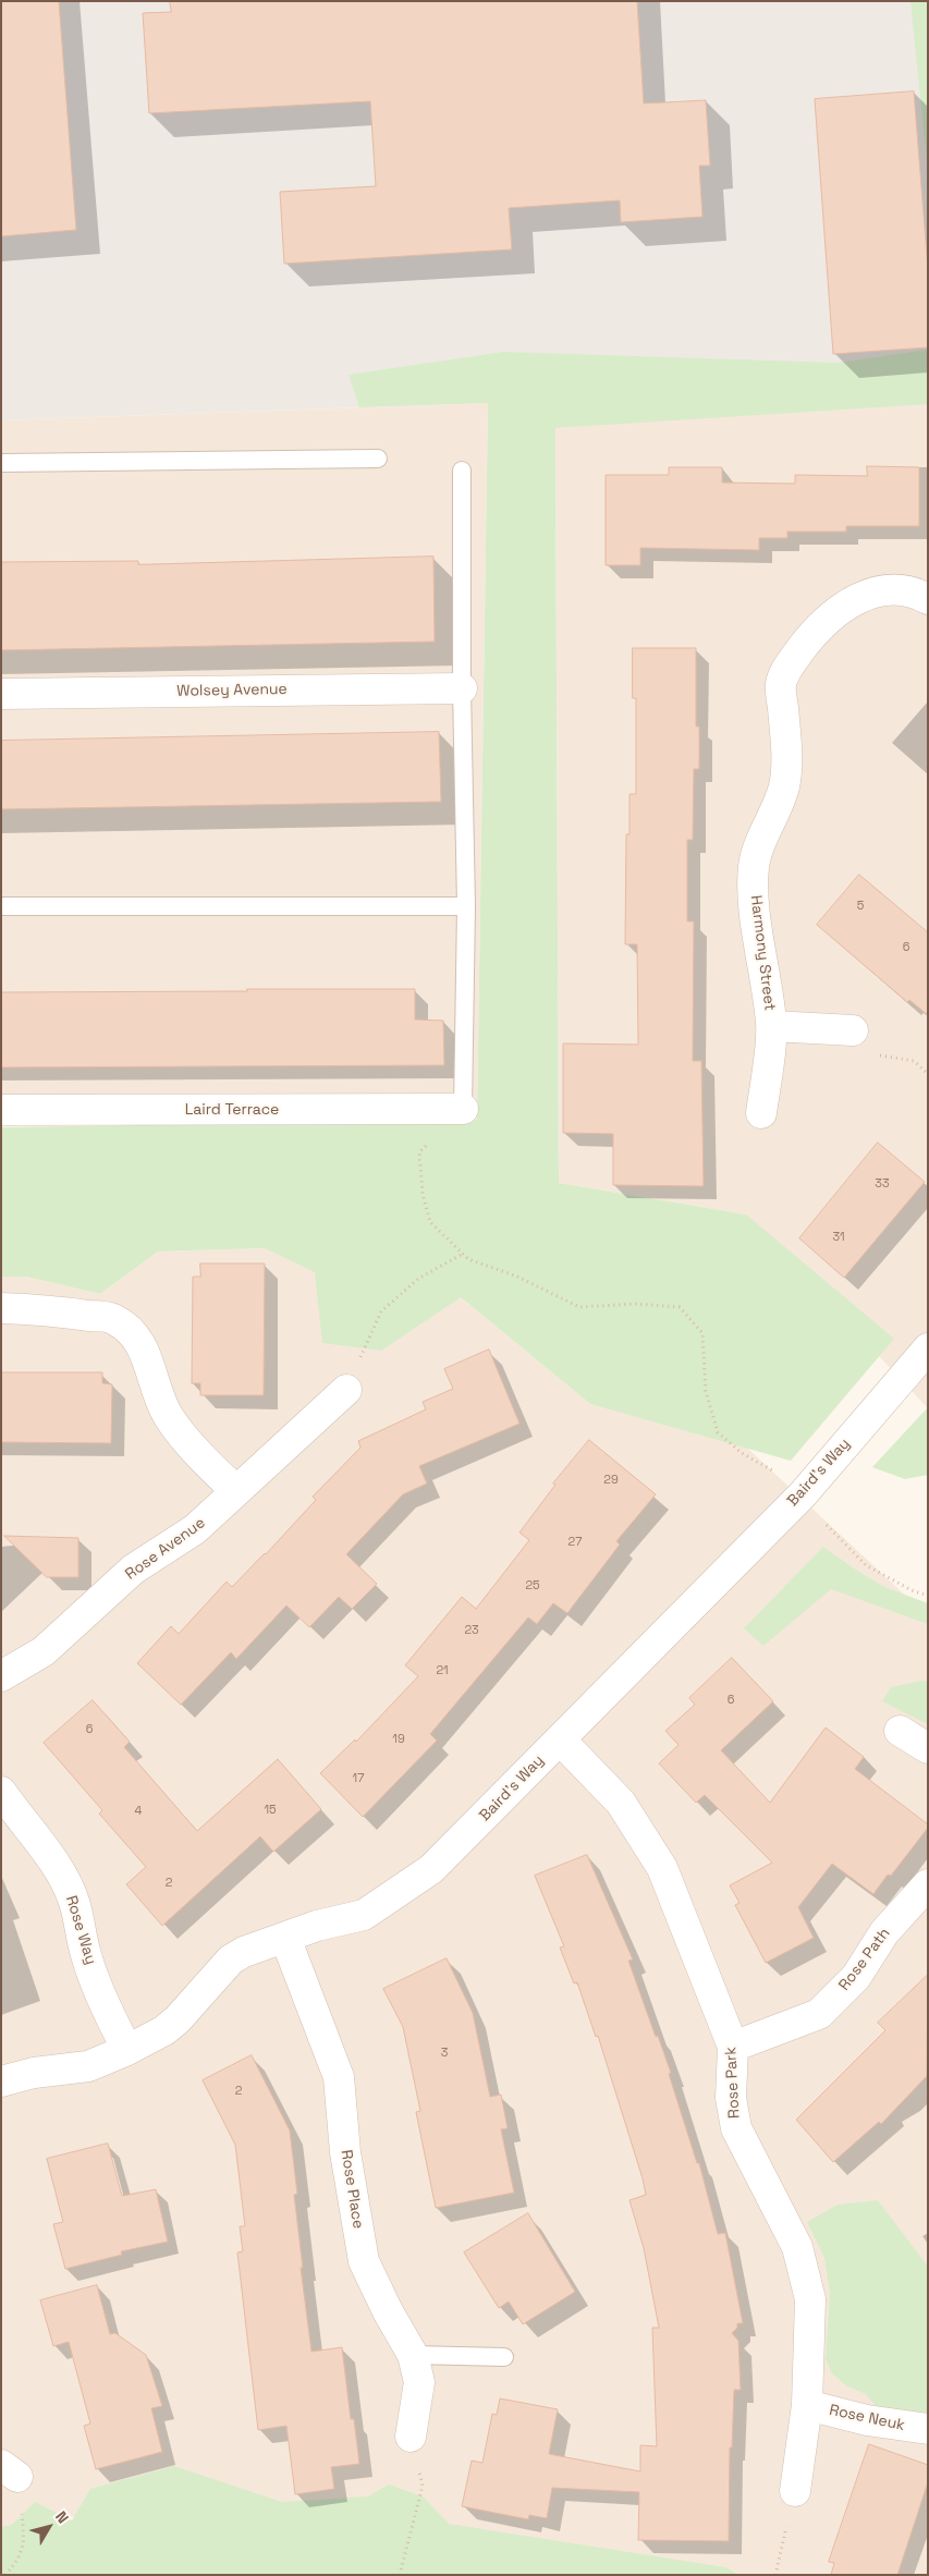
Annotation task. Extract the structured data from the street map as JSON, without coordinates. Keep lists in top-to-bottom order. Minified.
{"streets":{"street":["Wolsey Avenue","Harmony Street","Laird Terrace","Baird's Way","Rose Avenue","Rose Way","Rose Path","Rose Park","Rose Place","Rose Neuk"]},"crossings":[["Baird's Way","Rose Way"],["Baird's Way","Rose Park"],["Baird's Way","Rose Place"],["Rose Path","Rose Park"],["Rose Park","Rose Neuk"]],"house_numbers":["5","6","33","31","29","27","25","23","21","6","6","19","17","15","4","2","3","2"],"north":"top right"}
